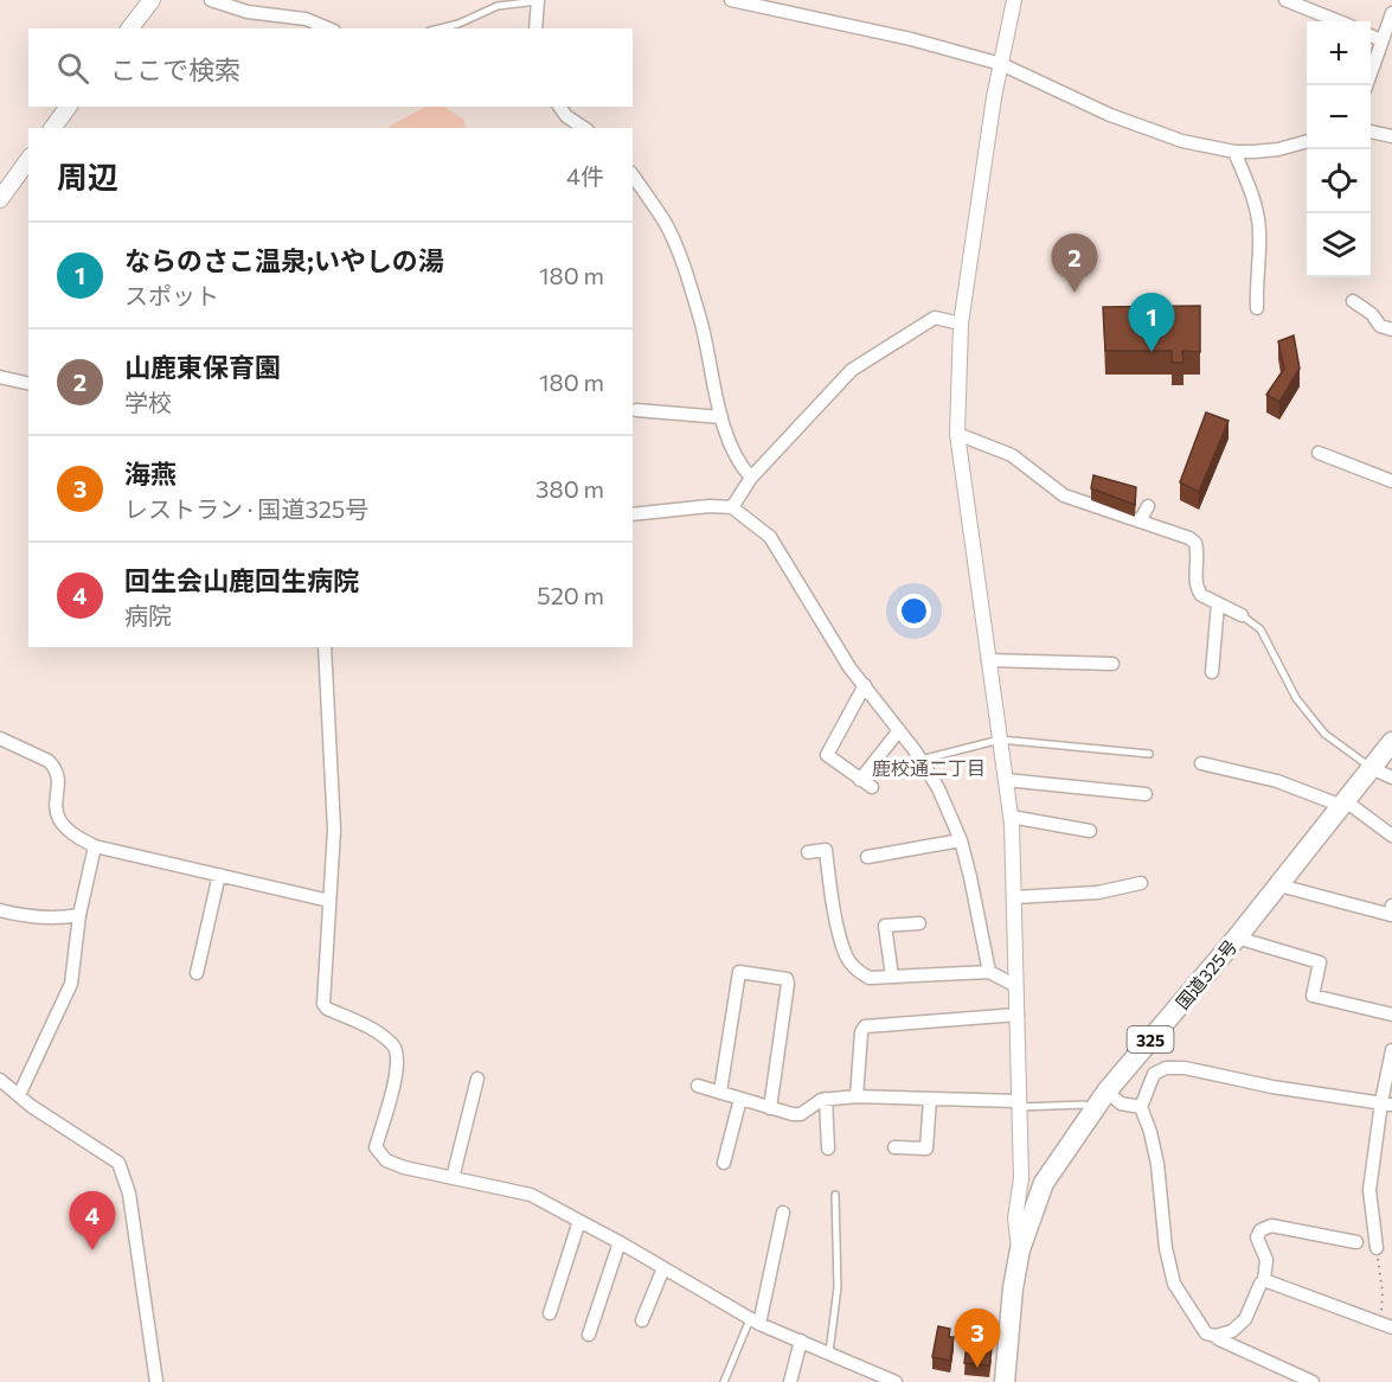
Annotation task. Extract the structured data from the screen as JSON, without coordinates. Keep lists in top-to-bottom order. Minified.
{"streets":{"highway":["国道325号","325"]},"districts":["鹿校通二丁目"],"page":{"map_buttons":["+","−"],"search":"ここで検索","heading":["周辺","4件"],"list":[{"mark":"1","name":"ならのさこ温泉;いやしの湯","note":"スポット","value":"180 m"},{"mark":"2","name":"山鹿東保育園","note":"学校","value":"180 m"},{"mark":"3","name":"海燕","note":"レストラン · 国道325号","value":"380 m"},{"mark":"4","name":"回生会山鹿回生病院","note":"病院","value":"520 m"}],"pins":["2","1","4","3"]}}
